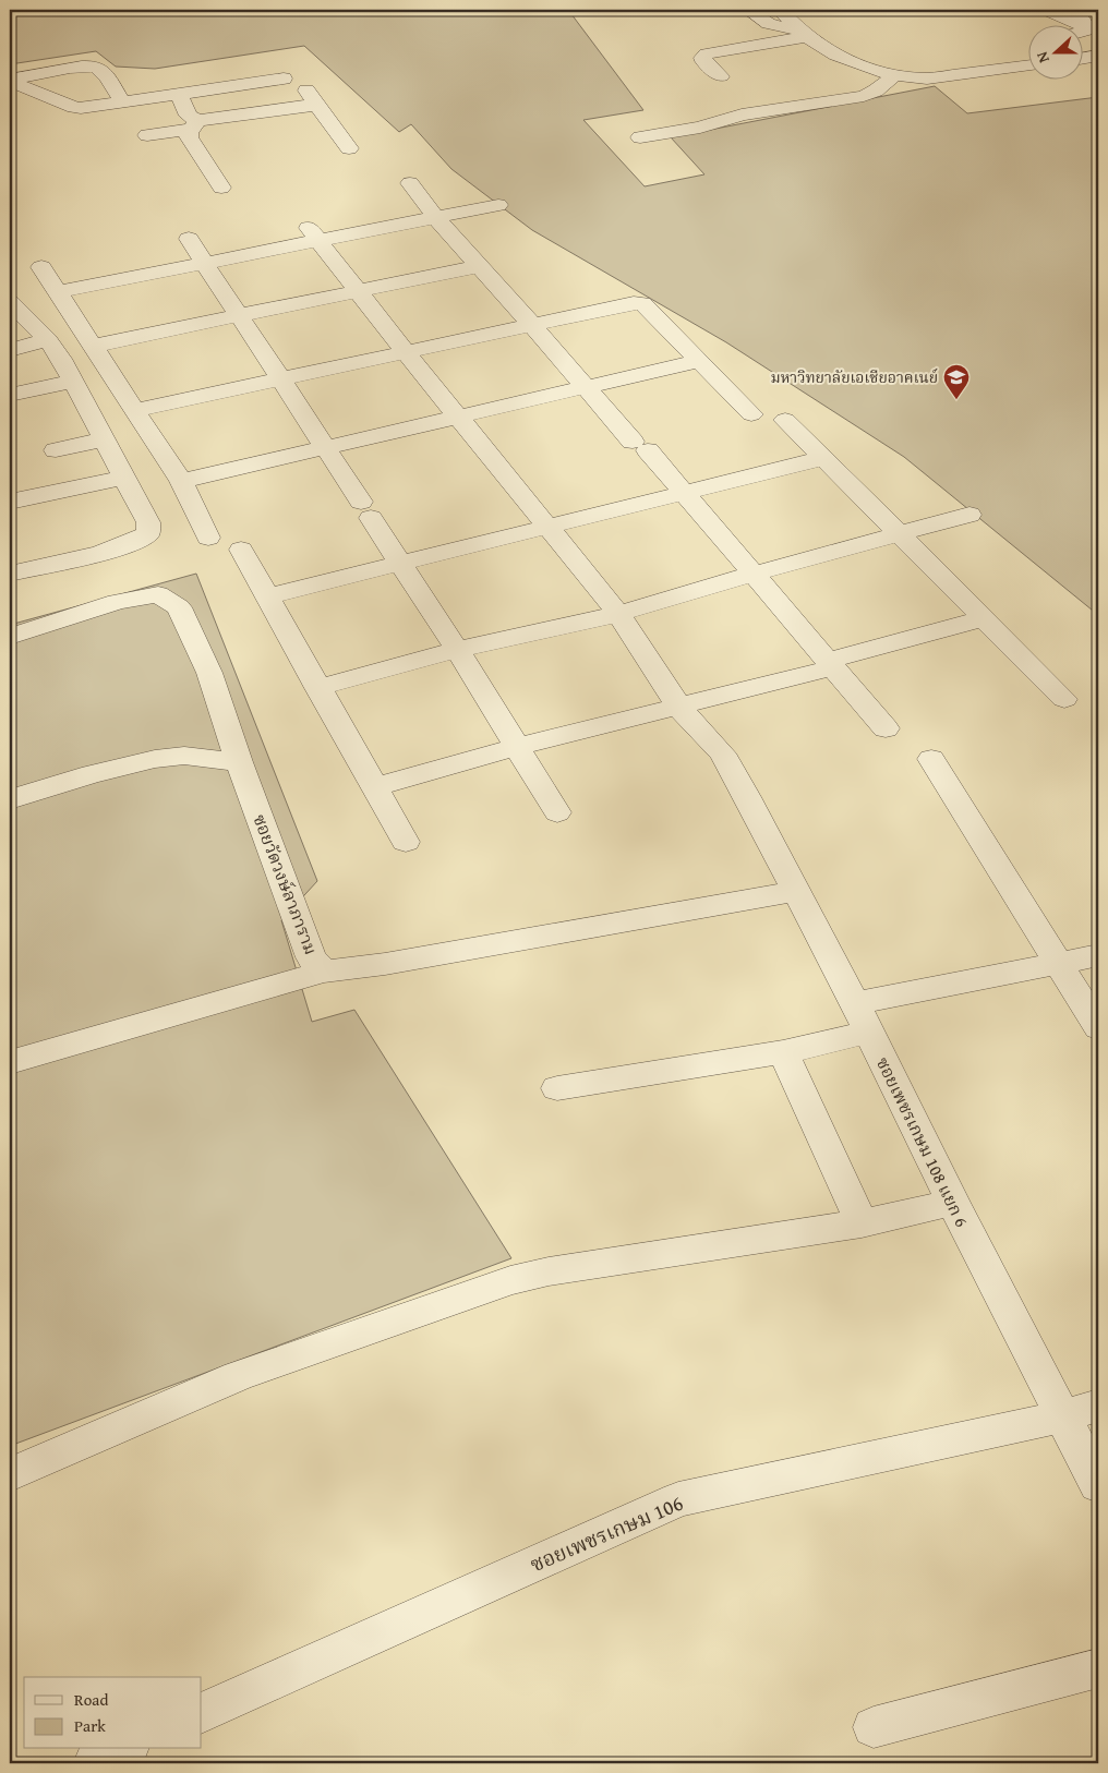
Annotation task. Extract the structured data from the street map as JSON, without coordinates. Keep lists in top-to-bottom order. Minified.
{"streets":{"street":["ซอยวัดวงษ์ลาภาราม","ซอยเพชรเกษม 108 แยก 6","ซอยเพชรเกษม 106"]},"crossings":[["ซอยวัดวงษ์ลาภาราม","ซอยเพชรเกษม 108 แยก 6"],["ซอยเพชรเกษม 108 แยก 6","ซอยเพชรเกษม 106"]],"places":{"school or university":["มหาวิทยาลัยเอเชียอาคเนย์"]},"legend":["Road","Park"],"north":"left"}
